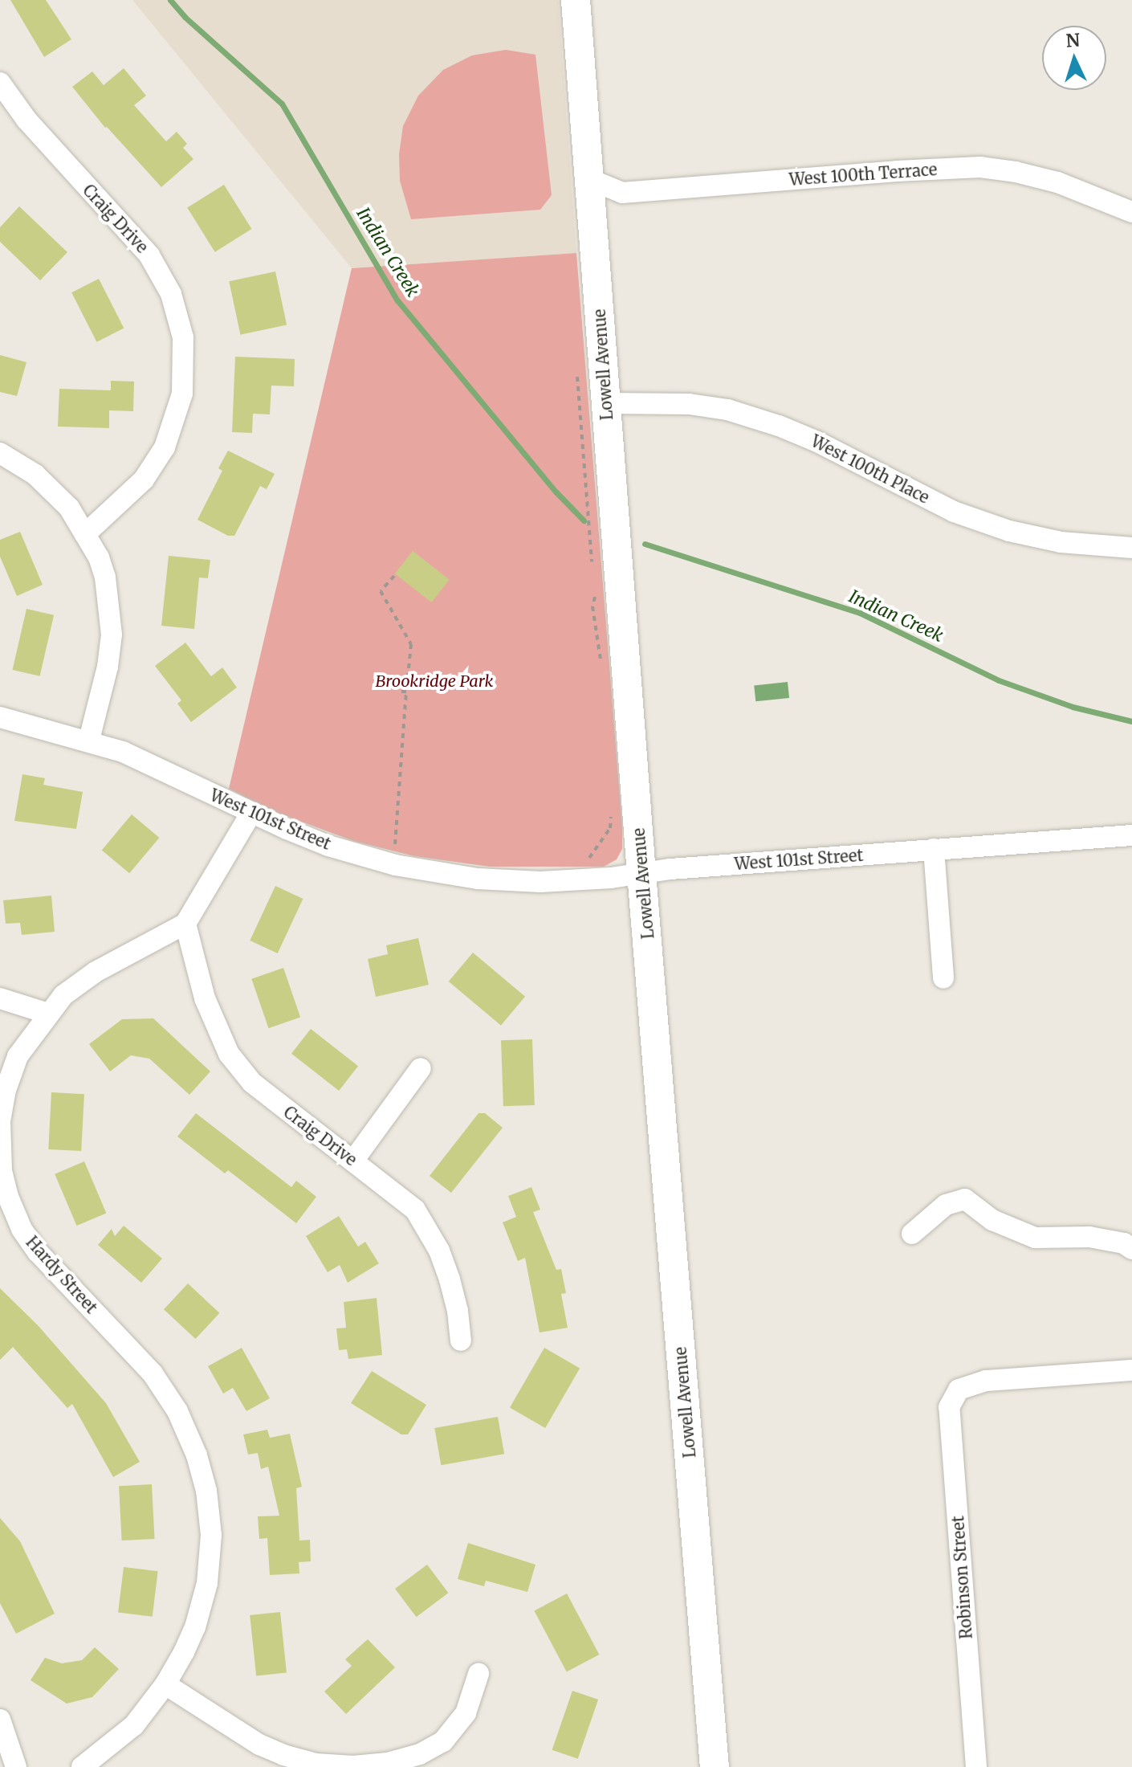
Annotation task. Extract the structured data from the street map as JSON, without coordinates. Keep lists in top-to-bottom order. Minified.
{"streets":{"street":["West 100th Terrace","Craig Drive","Lowell Avenue","West 100th Place","West 101st Street","Hardy Street","Robinson Street"]},"crossings":[["West 100th Terrace","Lowell Avenue"],["Craig Drive","Hardy Street"],["Lowell Avenue","West 100th Place"],["Lowell Avenue","West 101st Street"]],"water":["Indian Creek"],"parks":["Brookridge Park"],"north":"top"}
